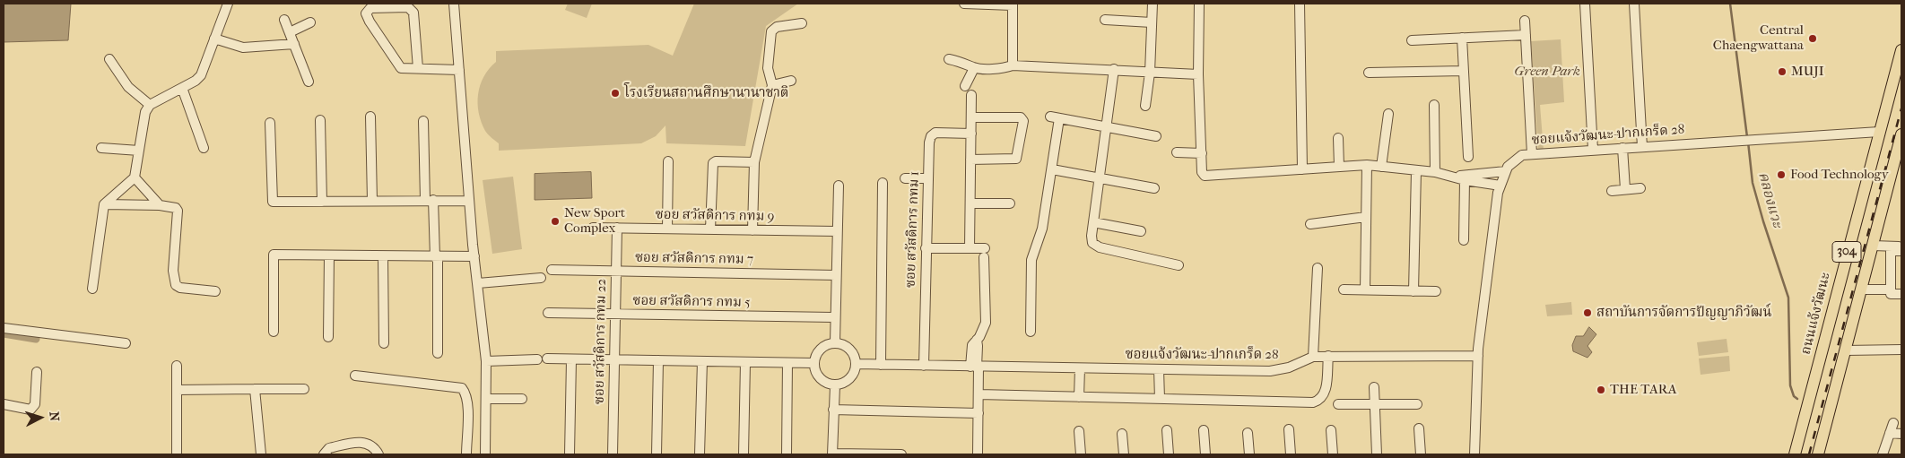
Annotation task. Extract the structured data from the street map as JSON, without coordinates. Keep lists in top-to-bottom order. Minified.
{"streets":{"main road":["304","ถนนแจ้งวัฒนะ"],"street":["ซอยแจ้งวัฒนะ-ปากเกร็ด 28","ซอย สวัสดิการ กทม 9","ซอย สวัสดิการ กทม 1","ซอย สวัสดิการ กทม 7","ซอย สวัสดิการ กทม 5","ซอย สวัสดิการ กทม 22"]},"crossings":[["ซอยแจ้งวัฒนะ-ปากเกร็ด 28","ซอย สวัสดิการ กทม 1"],["ซอยแจ้งวัฒนะ-ปากเกร็ด 28","ถนนแจ้งวัฒนะ"],["ซอย สวัสดิการ กทม 9","ซอย สวัสดิการ กทม 22"],["ซอย สวัสดิการ กทม 7","ซอย สวัสดิการ กทม 22"],["ซอย สวัสดิการ กทม 5","ซอย สวัสดิการ กทม 22"]],"water":["คลองแวะ"],"parks":["Green Park"],"places":["Central Chaengwattana","MUJI","โรงเรียนสถานศึกษานานาชาติ","Food Technology","New Sport Complex","สถาบันการจัดการปัญญาภิวัฒน์","THE TARA"],"north":"right"}
